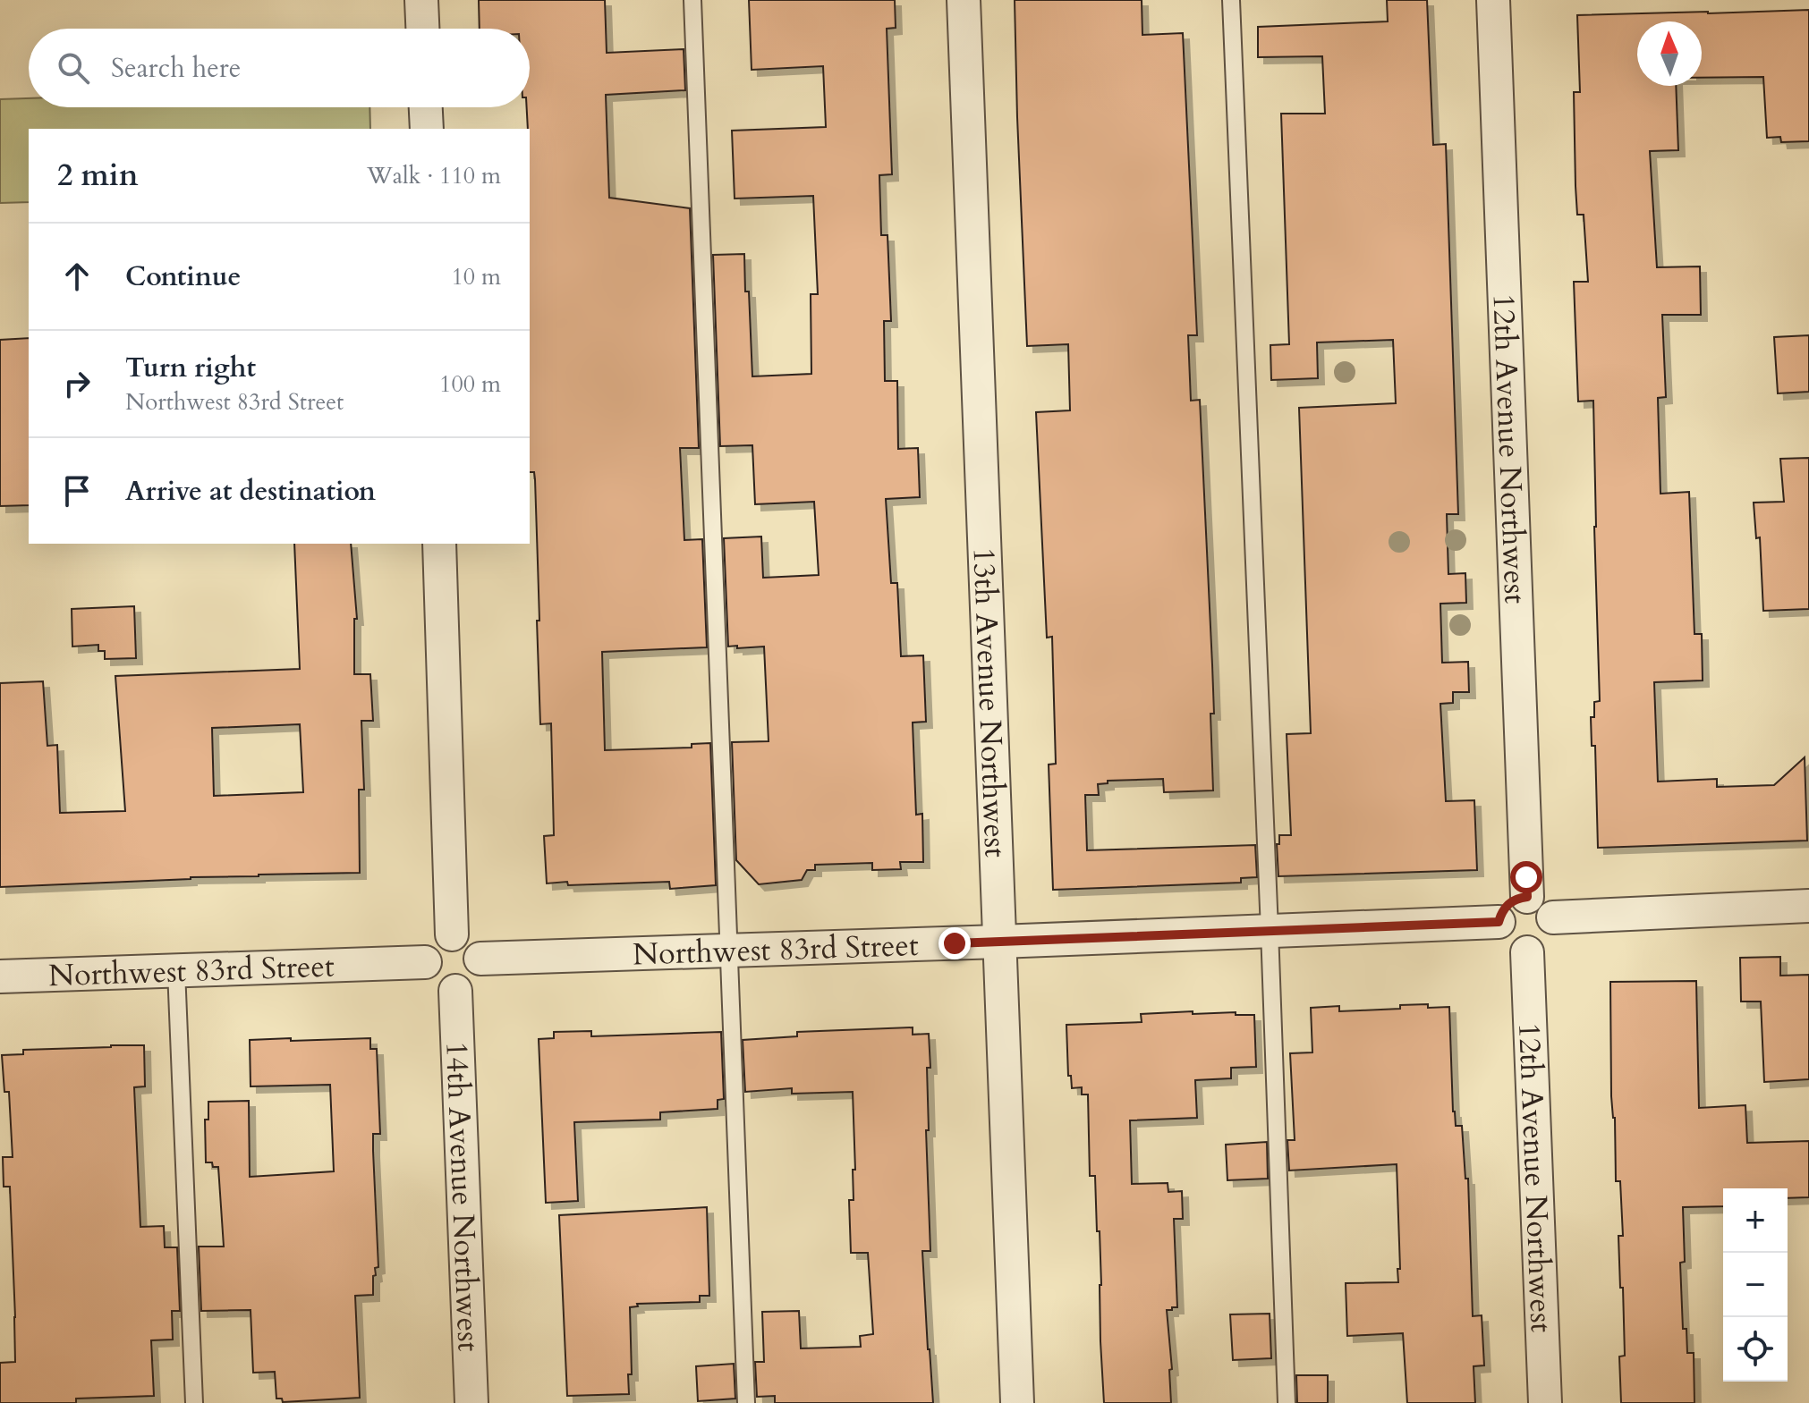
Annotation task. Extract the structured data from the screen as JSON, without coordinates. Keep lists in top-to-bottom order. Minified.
{"streets":{"street":["12th Avenue Northwest","13th Avenue Northwest","Northwest 83rd Street","14th Avenue Northwest"]},"crossings":[["12th Avenue Northwest","Northwest 83rd Street"],["13th Avenue Northwest","Northwest 83rd Street"],["Northwest 83rd Street","14th Avenue Northwest"]],"north":"top","page":{"search":"Search here","heading":["2 min","Walk · 110 m"],"list":[["Continue","10 m"],["Turn right","Northwest 83rd Street","100 m"],"Arrive at destination"],"map_buttons":["+","−"]}}
